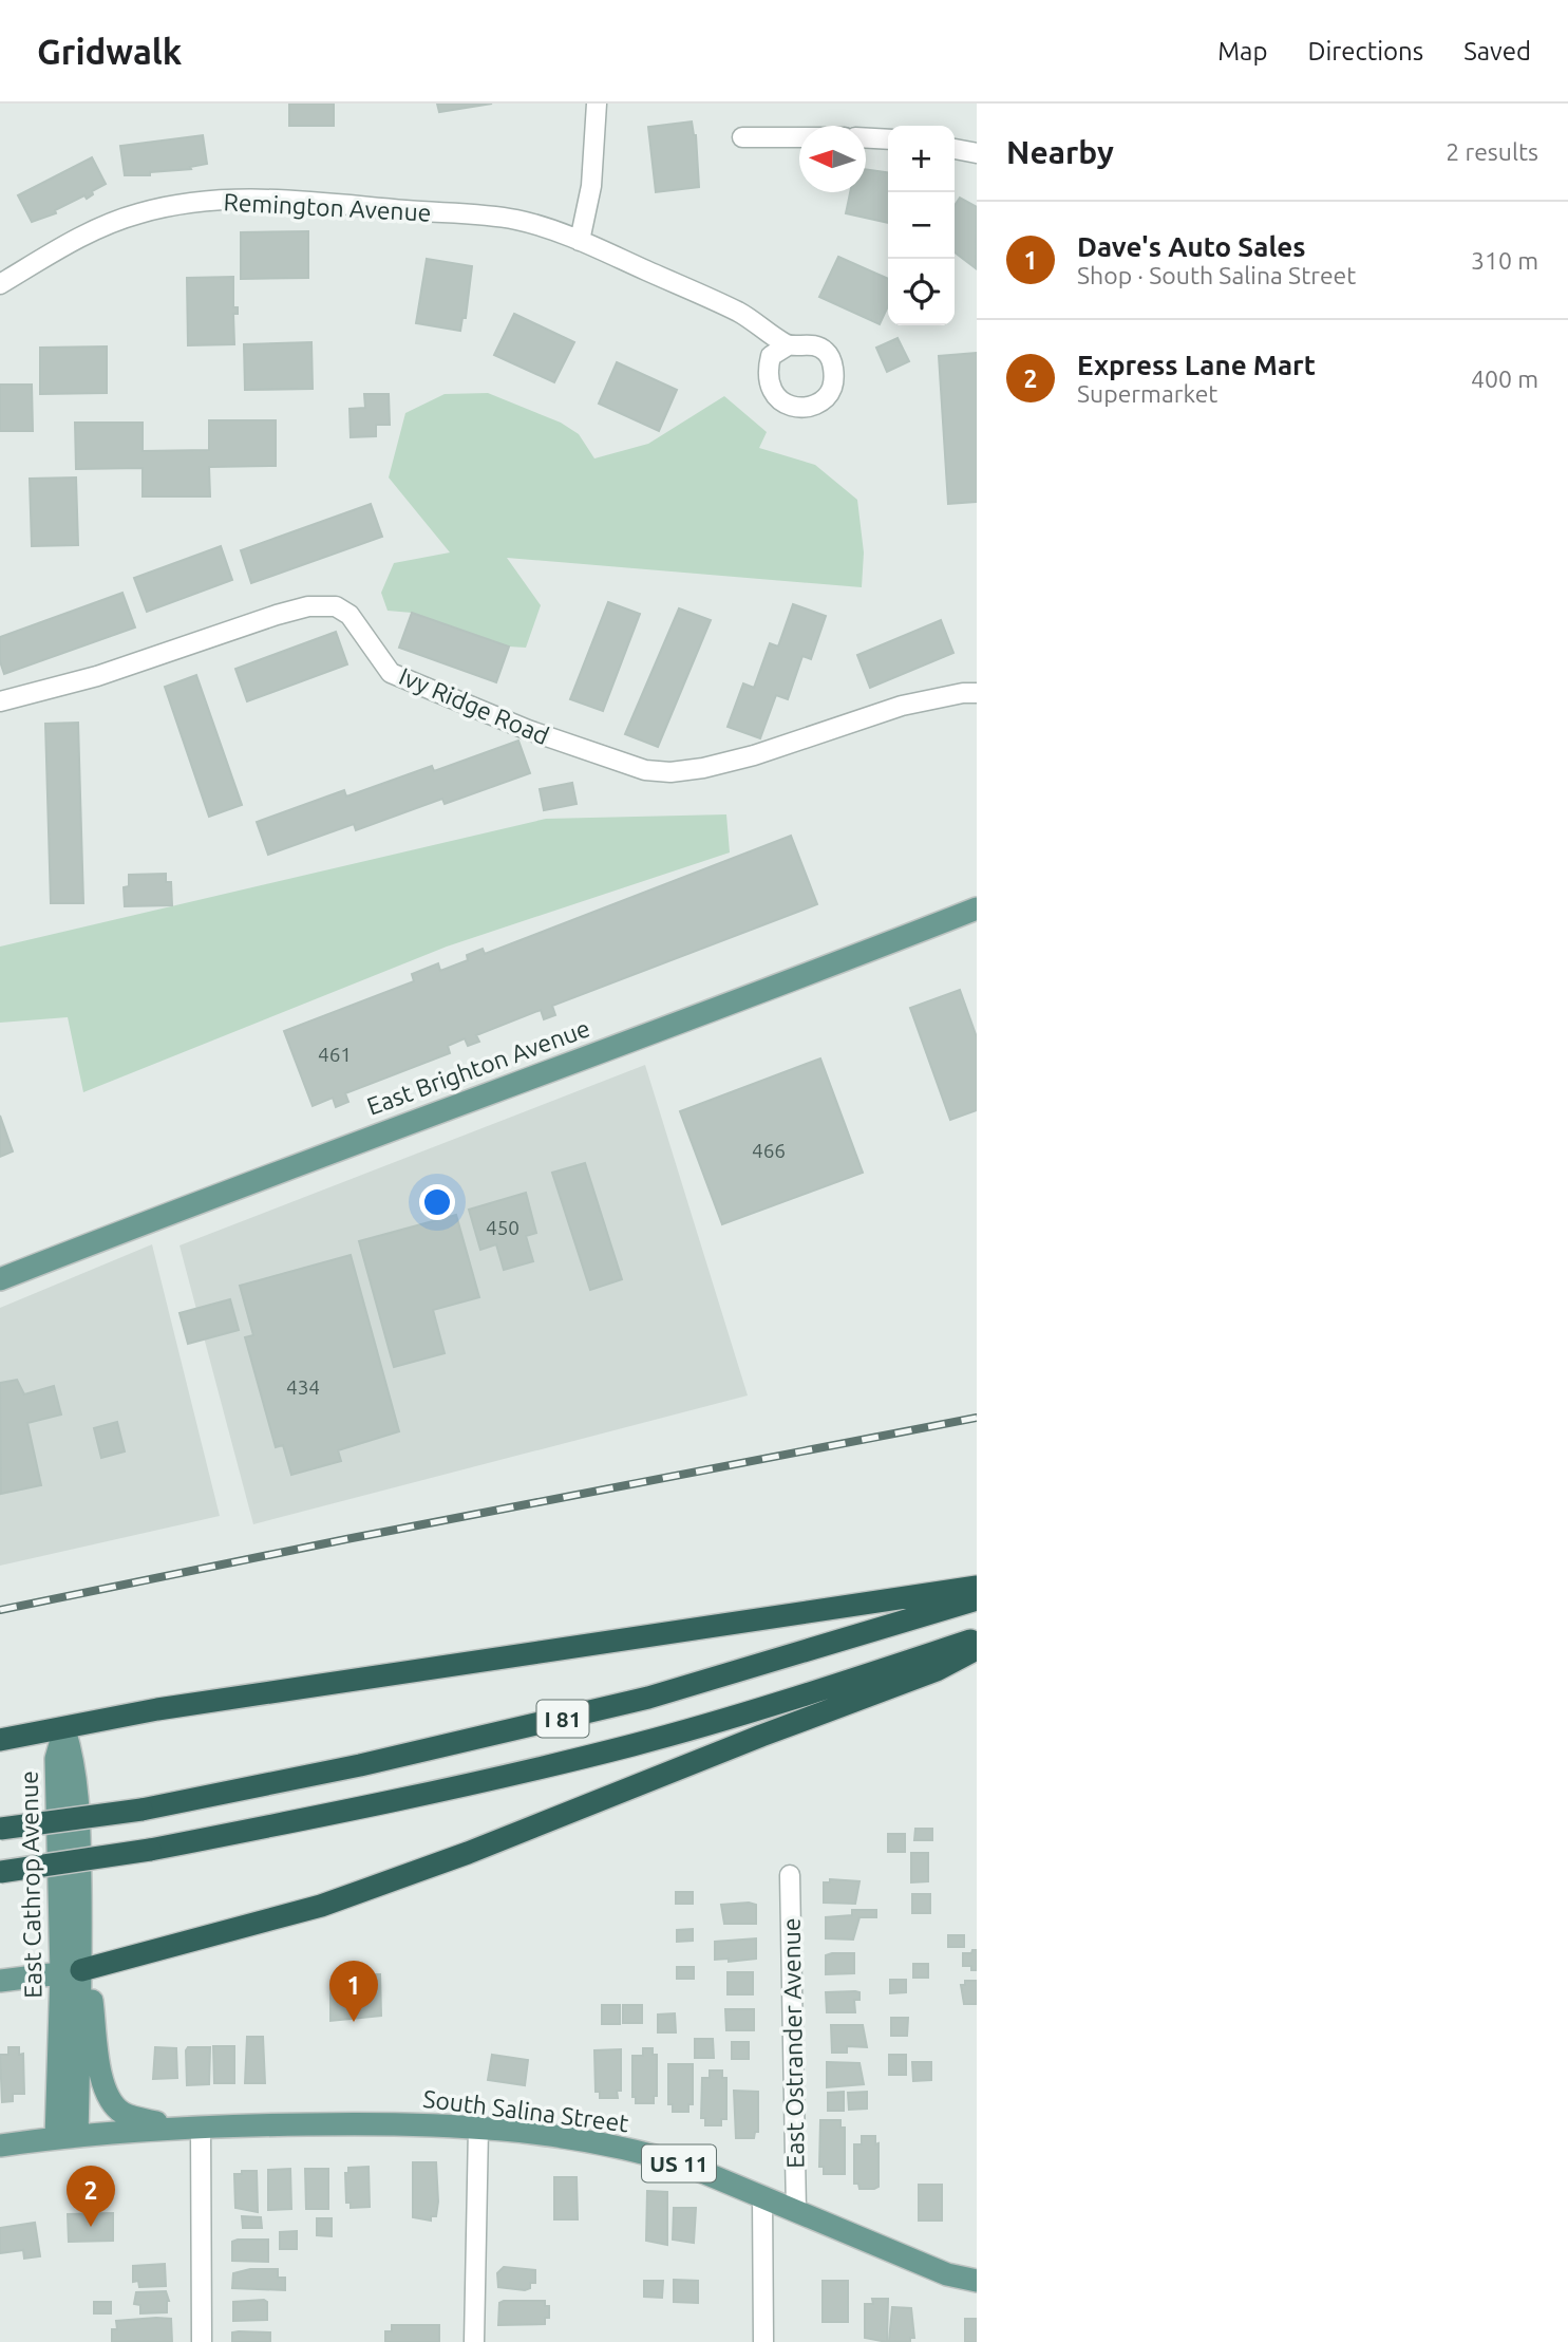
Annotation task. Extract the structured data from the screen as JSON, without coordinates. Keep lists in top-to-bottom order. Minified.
{"streets":{"highway":["I 81"],"main road":["East Brighton Avenue","East Cathrop Avenue","South Salina Street","US 11"],"street":["Remington Avenue","Ivy Ridge Road","East Ostrander Avenue"]},"crossings":[["East Cathrop Avenue","South Salina Street"],["East Ostrander Avenue","South Salina Street"]],"house_numbers":["461","466","450","434"],"north":"left","page":{"header":"Gridwalk","nav":["Map","Directions","Saved"],"heading":["Nearby","2 results"],"map_buttons":["+","−"],"list":[{"mark":"1","name":"Dave's Auto Sales","note":"Shop · South Salina Street","value":"310 m"},{"mark":"2","name":"Express Lane Mart","note":"Supermarket","value":"400 m"}],"pins":["1","2"]}}
